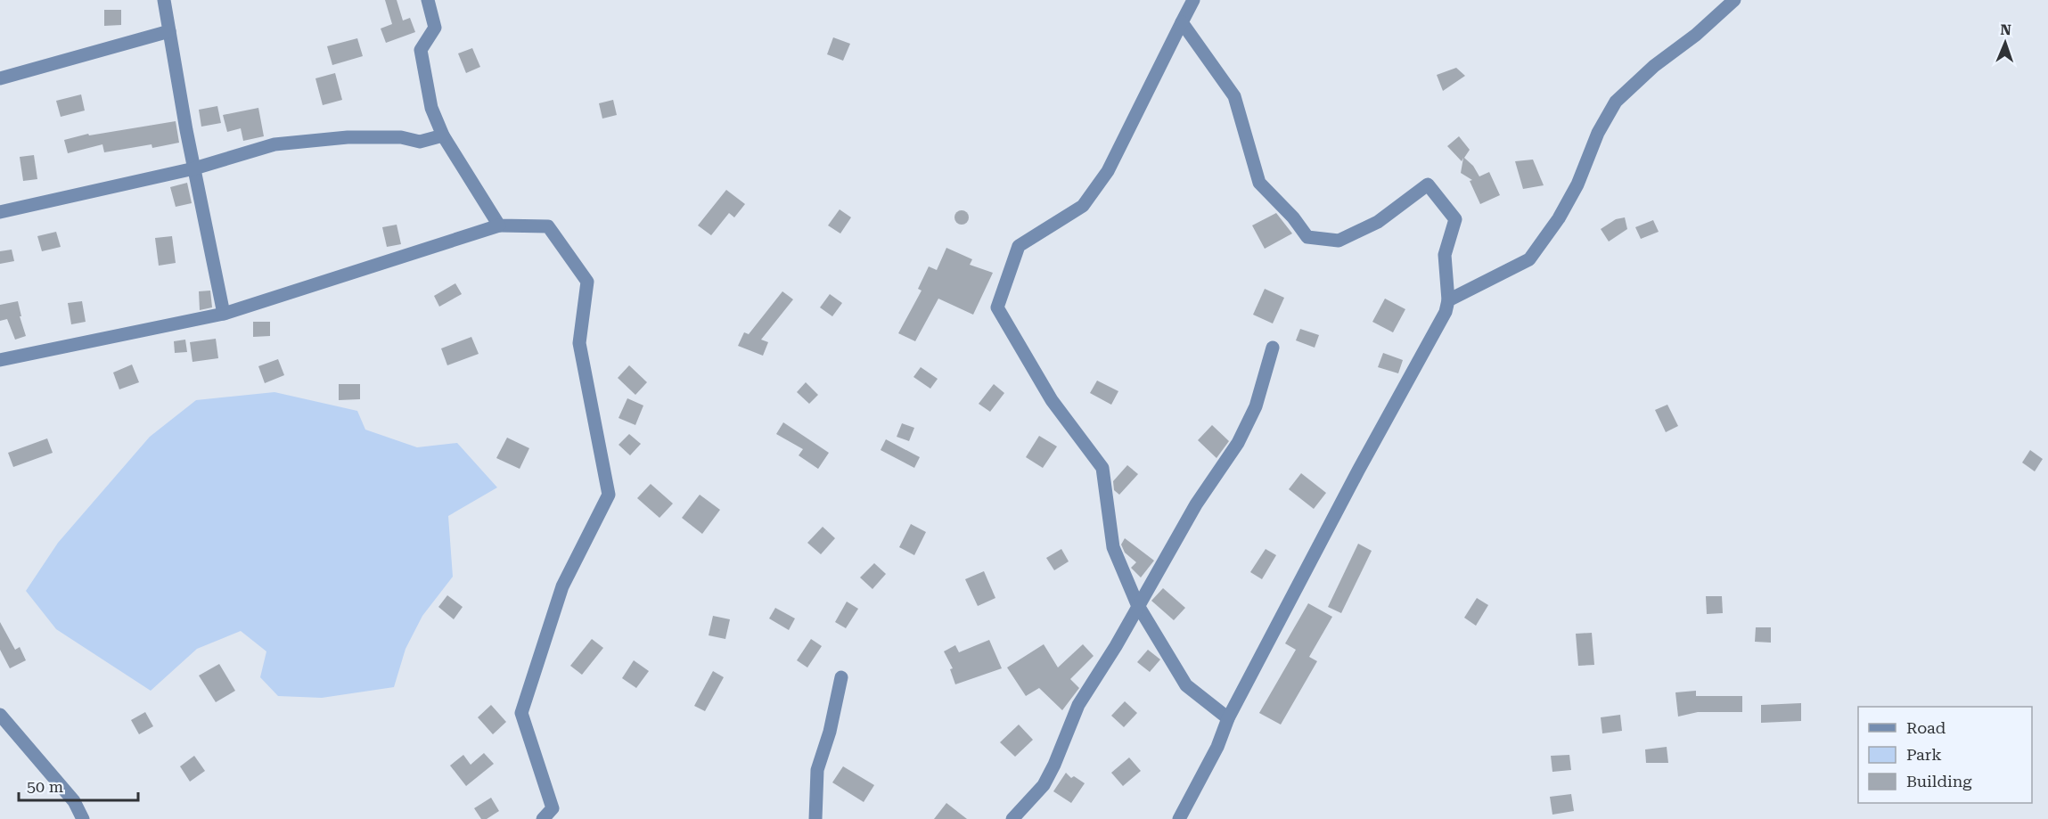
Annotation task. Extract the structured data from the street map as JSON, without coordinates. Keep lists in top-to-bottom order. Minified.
{"legend":["Road","Park","Building"],"scale_bar":"50 m","north":"top"}
